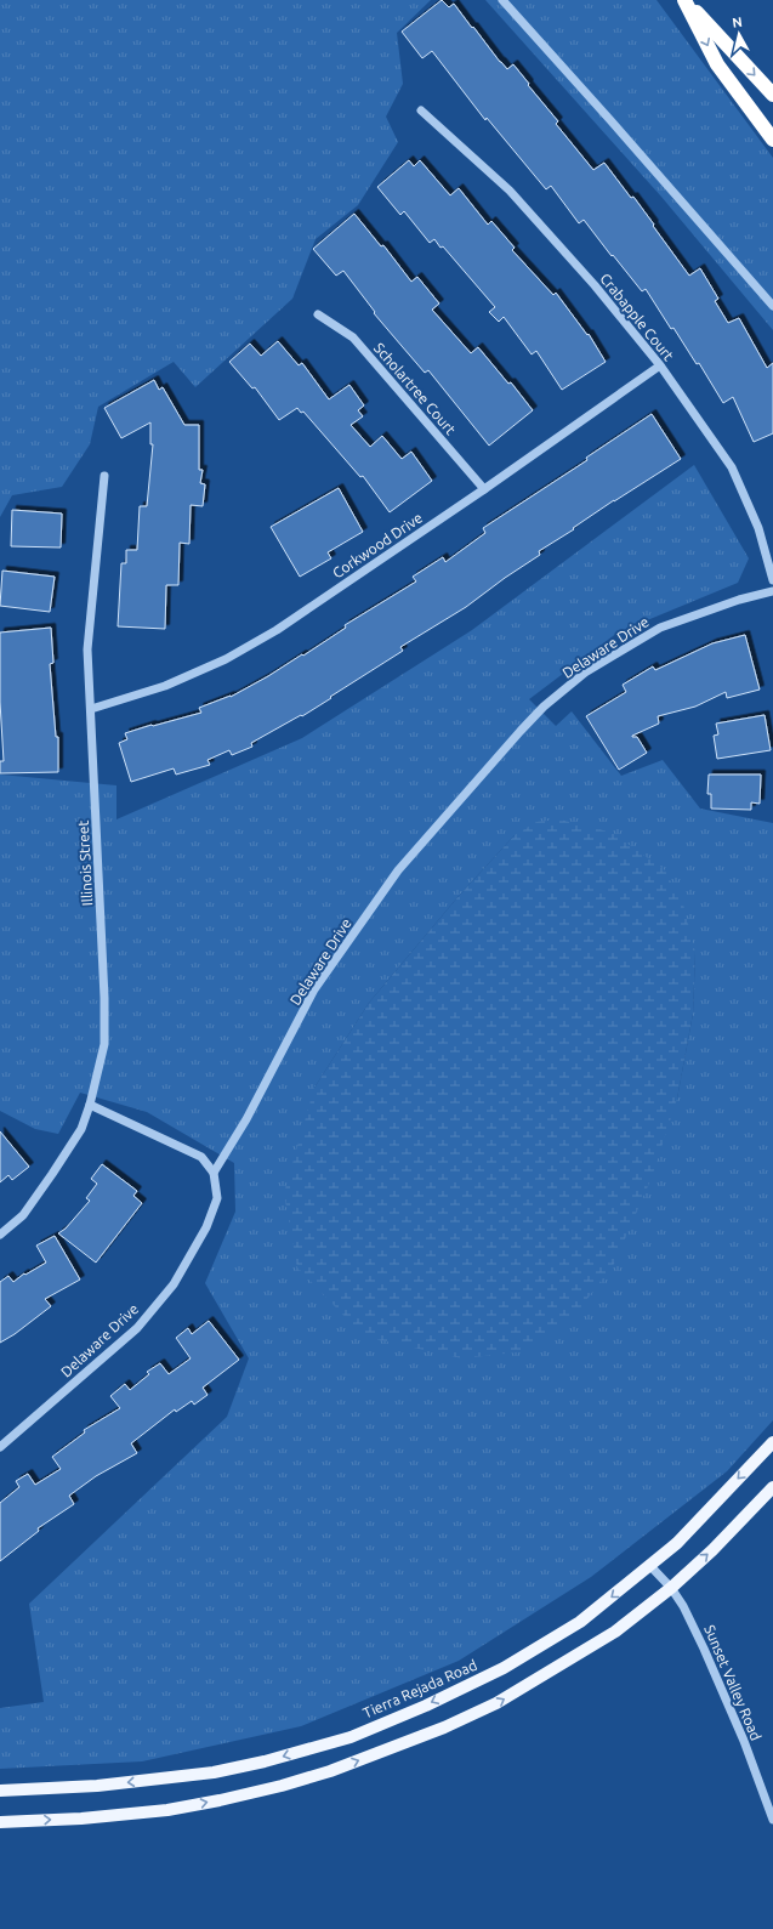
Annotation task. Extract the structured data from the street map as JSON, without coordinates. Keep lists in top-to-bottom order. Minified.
{"streets":{"main road":["Tierra Rejada Road"],"street":["Crabapple Court","Scholartree Court","Corkwood Drive","Delaware Drive","Illinois Street","Sunset Valley Road"]},"crossings":[["Crabapple Court","Corkwood Drive"],["Scholartree Court","Corkwood Drive"],["Corkwood Drive","Illinois Street"],["Sunset Valley Road","Tierra Rejada Road"]],"north":"top"}
